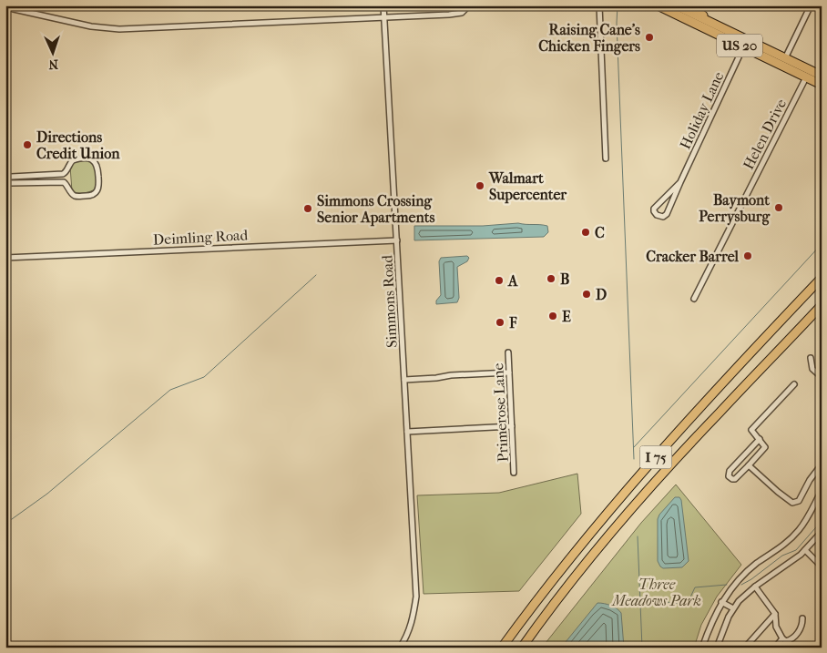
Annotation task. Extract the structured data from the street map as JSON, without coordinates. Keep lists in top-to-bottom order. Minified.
{"streets":{"highway":["US 20","I 75"],"street":["Holiday Lane","Helen Drive","Deimling Road","Simmons Road","Primerose Lane"]},"crossings":[["US 20","Holiday Lane"],["US 20","Helen Drive"],["Deimling Road","Simmons Road"]],"parks":["Three Meadows Park"],"places":["Raising Cane's Chicken Fingers","Directions Credit Union","Walmart Supercenter","Baymont Perrysburg","Simmons Crossing Senior Apartments","C","Cracker Barrel","B","A","D","E","F"],"north":"bottom"}
